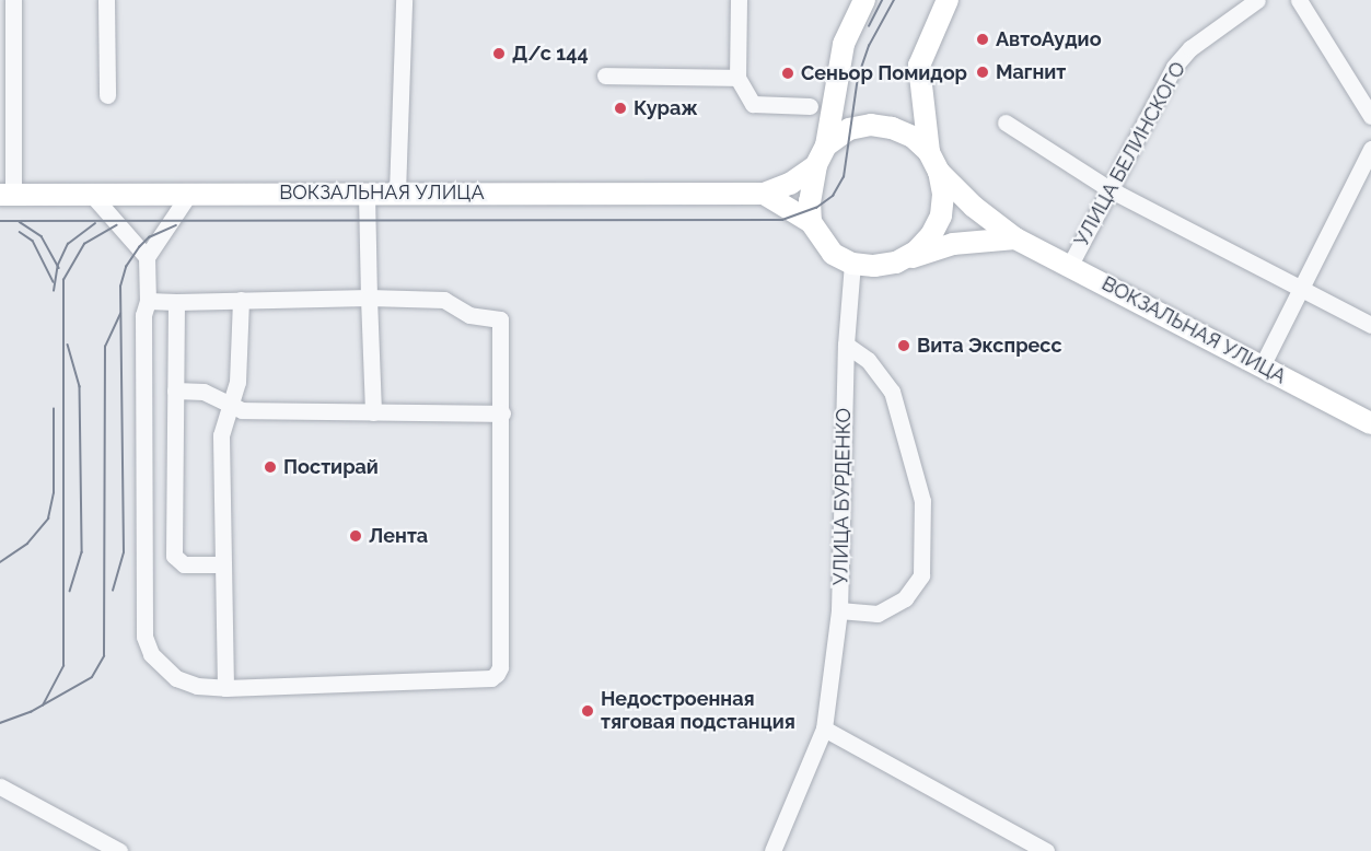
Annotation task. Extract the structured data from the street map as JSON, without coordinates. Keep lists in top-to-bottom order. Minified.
{"streets":{"main road":["ВОКЗАЛЬНАЯ УЛИЦА"],"street":["УЛИЦА БЕЛИНСКОГО","УЛИЦА БУРДЕНКО"]},"crossings":[["УЛИЦА БЕЛИНСКОГО","ВОКЗАЛЬНАЯ УЛИЦА"],["ВОКЗАЛЬНАЯ УЛИЦА","УЛИЦА БУРДЕНКО"]],"places":["АвтоАудио","Д/с 144","Магнит","Сеньор Помидор","Кураж","Вита Экспресс","Постирай","Лента","Недостроенная тяговая подстанция"]}
